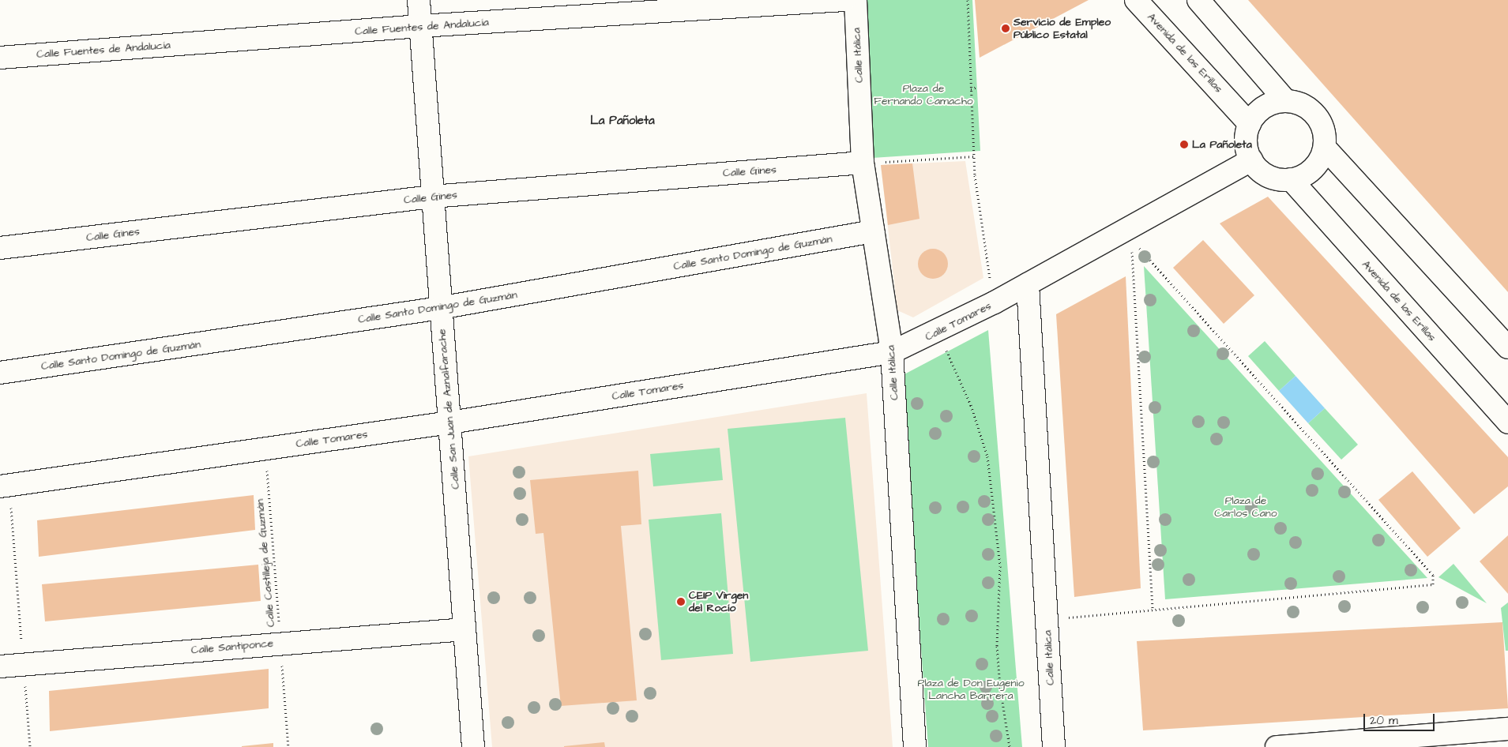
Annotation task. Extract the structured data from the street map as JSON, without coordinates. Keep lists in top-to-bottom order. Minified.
{"streets":{"street":["Calle Fuentes de Andalucía","Avenida de las Erillas","Calle Itálica","Calle Gines","Calle Santo Domingo de Guzmán","Calle Tomares","Calle San Juan de Aznalfarache","Calle Santiponce"],"path":["Calle Castilleja de Guzmán"]},"crossings":[["Calle Fuentes de Andalucía","Calle San Juan de Aznalfarache"],["Avenida de las Erillas","Calle Tomares"],["Calle Itálica","Calle Gines"],["Calle Itálica","Calle Santo Domingo de Guzmán"],["Calle Itálica","Calle Tomares"],["Calle Gines","Calle San Juan de Aznalfarache"],["Calle Santo Domingo de Guzmán","Calle San Juan de Aznalfarache"],["Calle Tomares","Calle San Juan de Aznalfarache"],["Calle Tomares","Calle Castilleja de Guzmán"],["Calle San Juan de Aznalfarache","Calle Santiponce"],["Calle Castilleja de Guzmán","Calle Santiponce"]],"districts":["La Pañoleta"],"parks":["Plaza de Fernando Camacho","Plaza de Carlos Cano","Plaza de Don Eugenio Lancha Barrera"],"places":["Servicio de Empleo Público Estatal","La Pañoleta","CEIP Virgen del Rocío"],"scale_bar":"20 m"}
